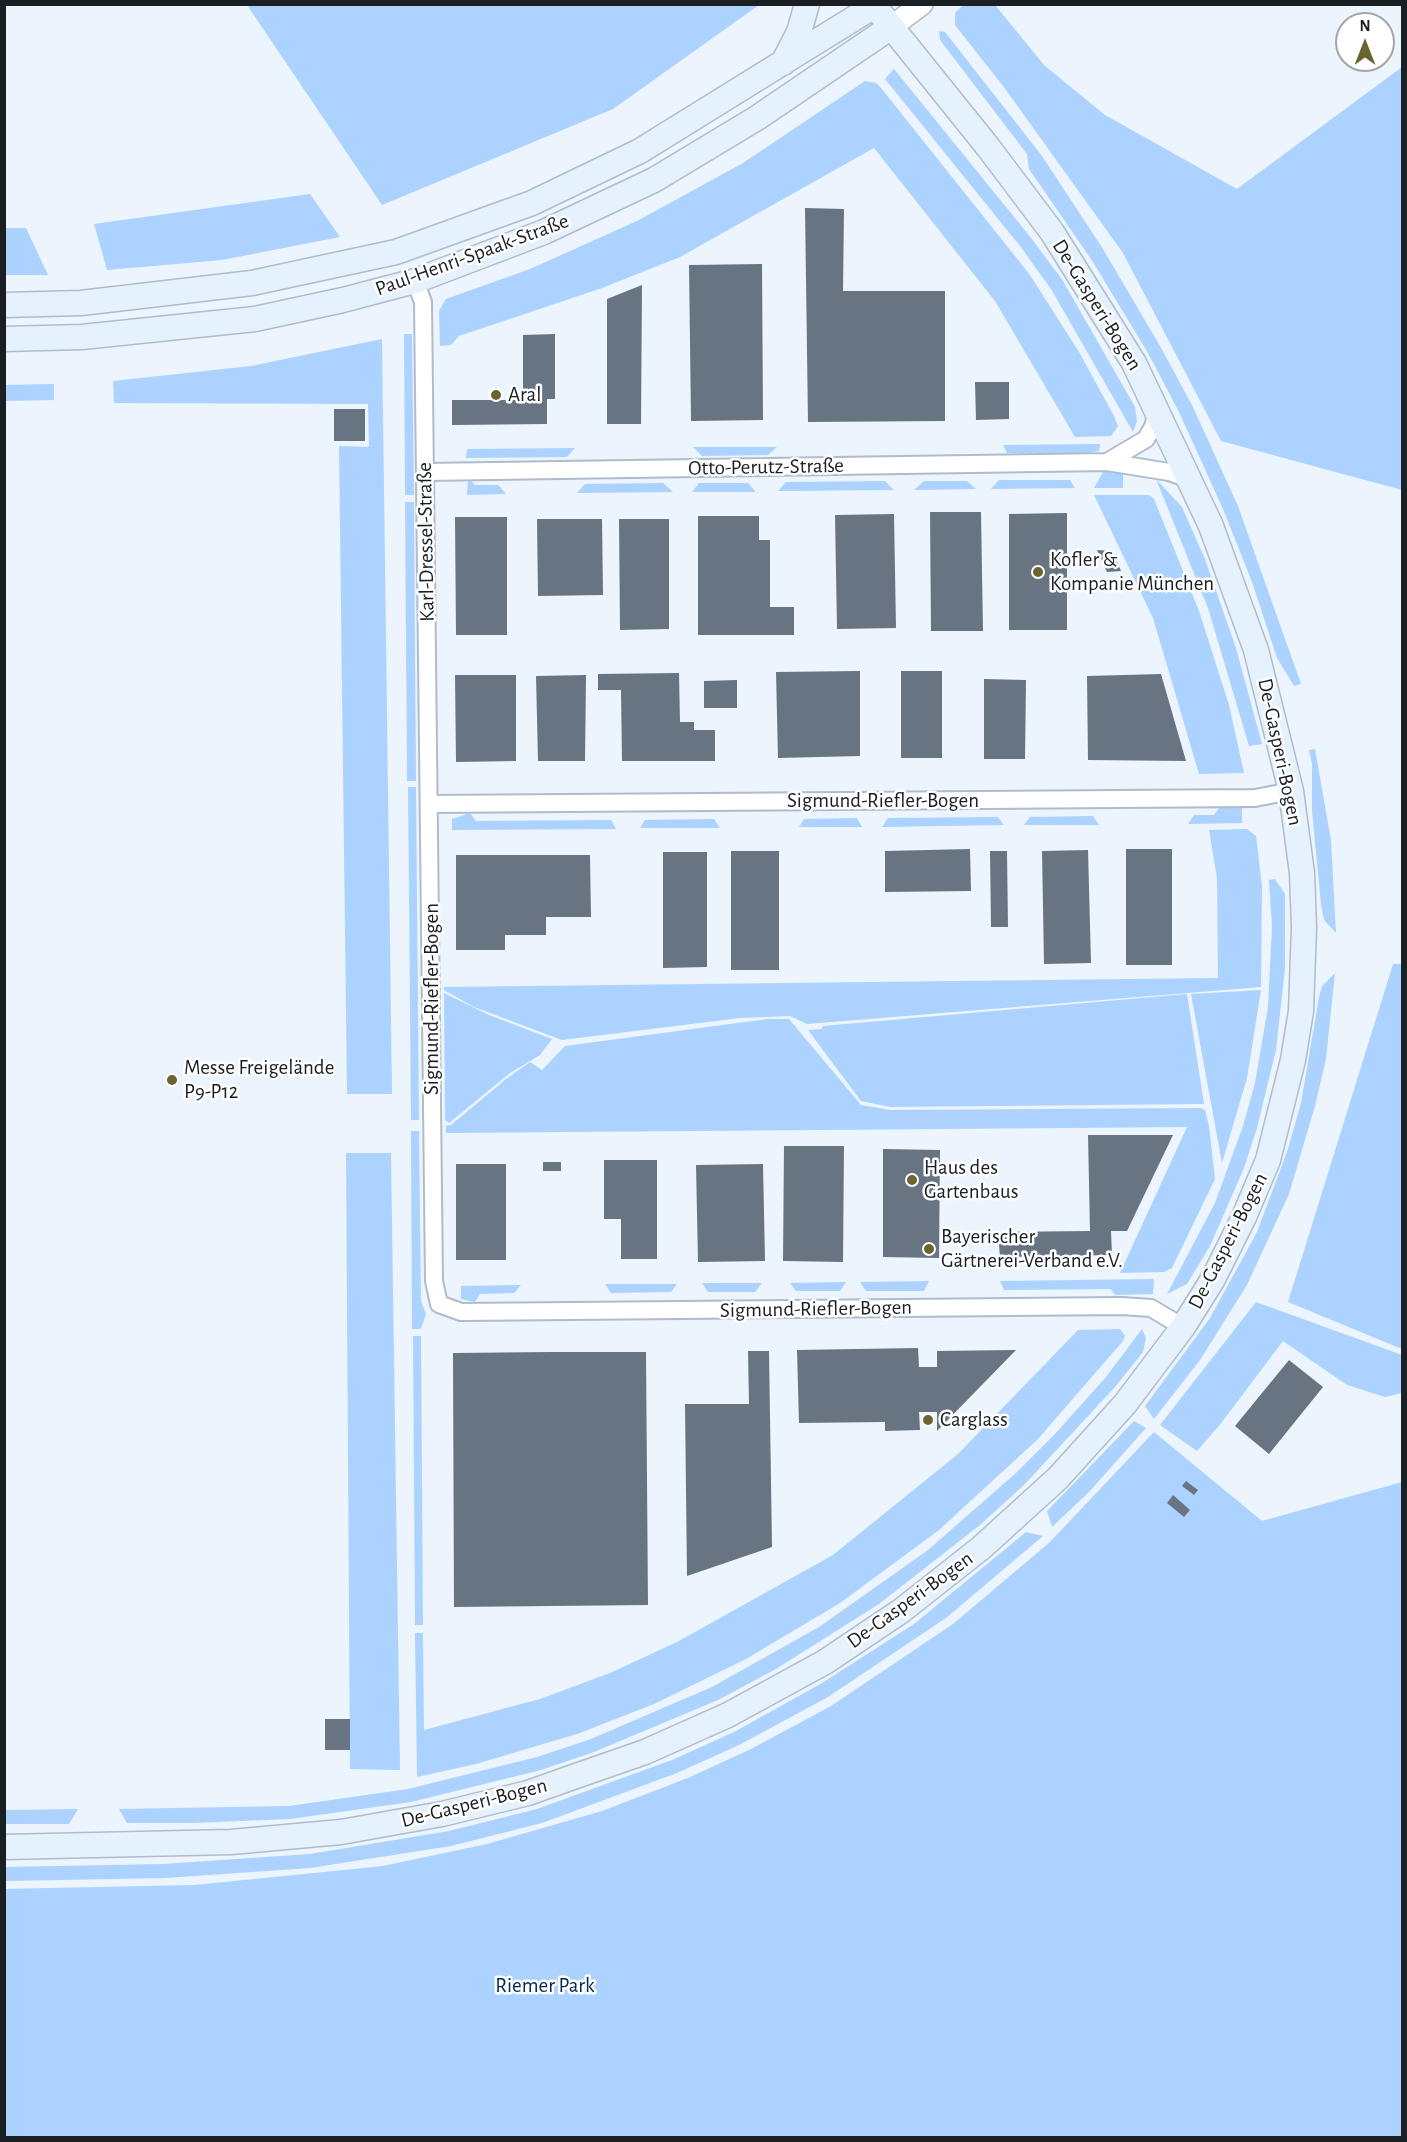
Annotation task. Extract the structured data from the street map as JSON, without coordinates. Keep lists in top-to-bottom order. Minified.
{"streets":{"main road":["Paul-Henri-Spaak-Straße","De-Gasperi-Bogen"],"street":["Otto-Perutz-Straße","Karl-Dressel-Straße","Sigmund-Riefler-Bogen"]},"crossings":[["Paul-Henri-Spaak-Straße","De-Gasperi-Bogen"],["Paul-Henri-Spaak-Straße","Karl-Dressel-Straße"],["De-Gasperi-Bogen","Otto-Perutz-Straße"],["De-Gasperi-Bogen","Sigmund-Riefler-Bogen"],["Otto-Perutz-Straße","Karl-Dressel-Straße"],["Karl-Dressel-Straße","Sigmund-Riefler-Bogen"]],"parks":["Riemer Park"],"places":["Aral","Kofler & Kompanie München","Messe Freigelände P9-P12","Haus des Gartenbaus","Bayerischer Gärtnerei-Verband e.V.","Carglass"],"north":"top"}
